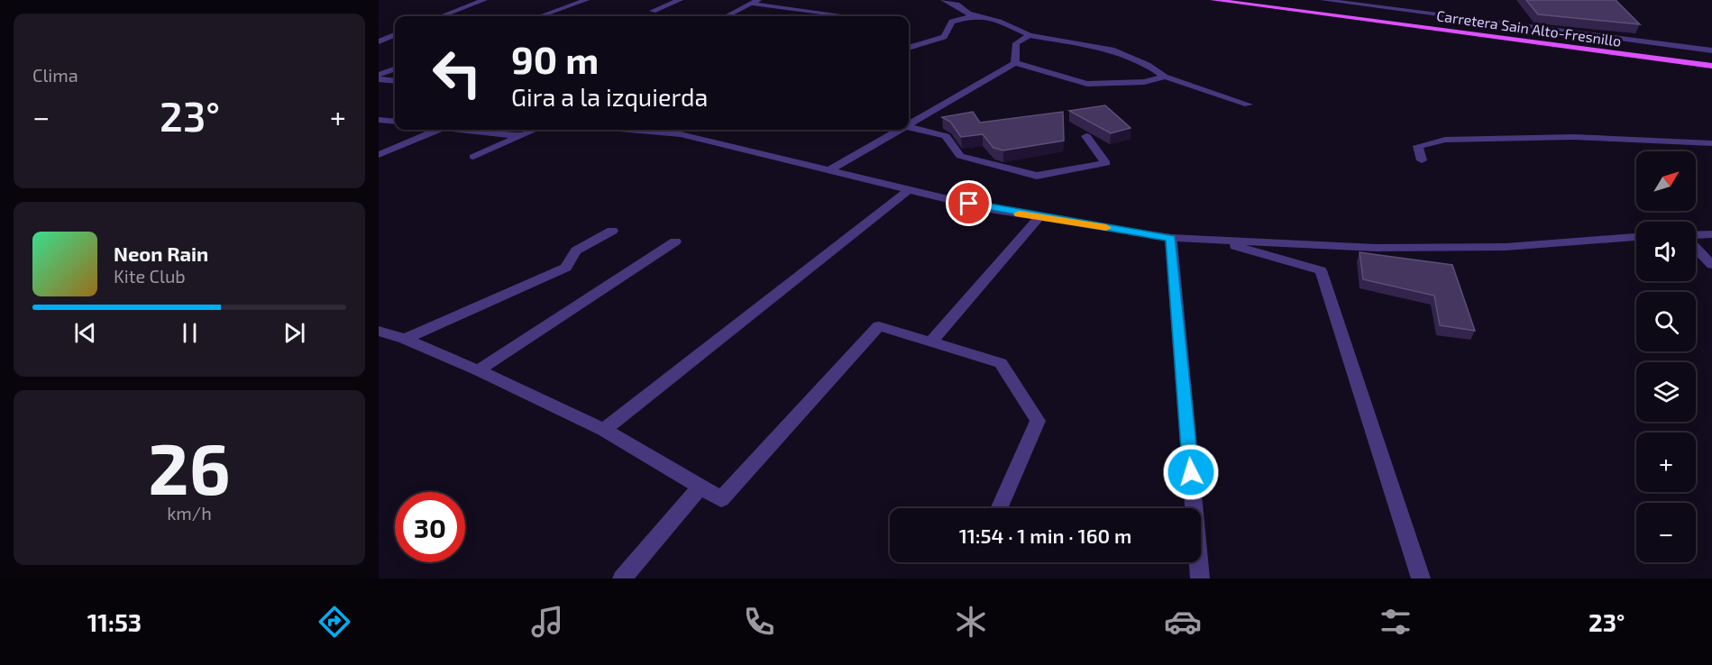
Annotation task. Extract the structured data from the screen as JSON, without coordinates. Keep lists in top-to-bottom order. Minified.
{"streets":{"main road":["Carretera Sain Alto-Fresnillo"]},"north":"top right","page":{"tile":["Clima",["26","km/h"]],"turn":["90 m","Gira a la izquierda"],"heat":["−","23°","+"],"map_buttons":["+","−"],"song":["Neon Rain","Kite Club"],"limit":"30","trip":"11:54 · 1 min · 160 m","tabs":["11:53","23°"]}}
